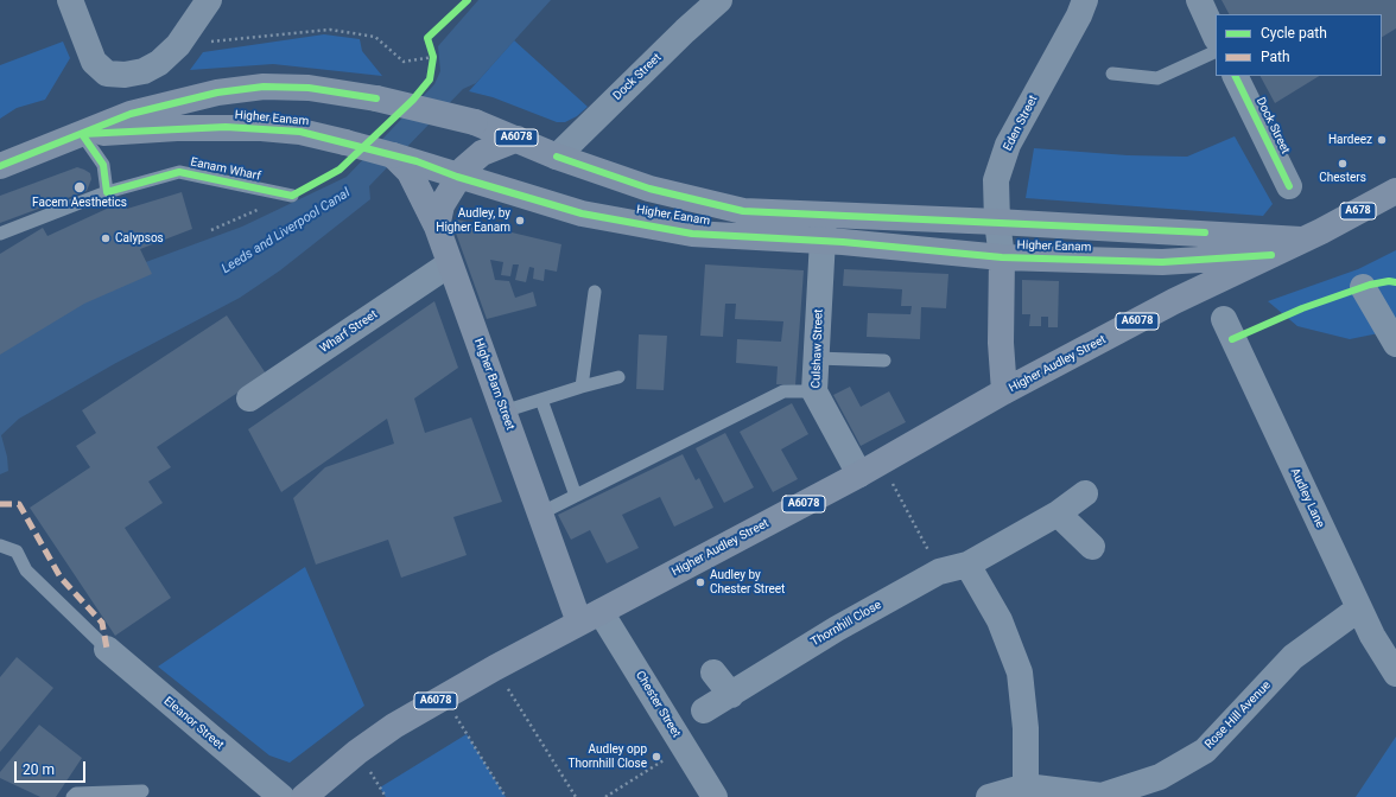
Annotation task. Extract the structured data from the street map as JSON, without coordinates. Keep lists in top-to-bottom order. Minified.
{"streets":{"highway":["Higher Eanam","A6078","A678","Higher Audley Street","Higher Barn Street"],"street":["Dock Street","Eden Street","Wharf Street","Culshaw Street","Audley Lane","Thornhill Close","Chester Street","Rose Hill Avenue","Eleanor Street"],"lane":["Eanam Wharf"]},"crossings":[["Dock Street","Higher Eanam"],["Higher Eanam","Eden Street"],["Higher Eanam","A6078"],["Higher Eanam","A678"],["Higher Eanam","Culshaw Street"],["Higher Eanam","Higher Audley Street"],["Higher Eanam","Higher Barn Street"],["A6078","Higher Barn Street"],["A678","Higher Audley Street"],["Wharf Street","Higher Barn Street"],["Culshaw Street","Higher Audley Street"],["Higher Audley Street","Higher Barn Street"],["Higher Audley Street","Chester Street"],["Higher Barn Street","Chester Street"],["Audley Lane","Rose Hill Avenue"]],"water":["Leeds and Liverpool Canal"],"places":["Hardeez","Chesters","Facem Aesthetics","Audley, by Higher Eanam","Calypsos","Audley by Chester Street","Audley opp Thornhill Close"],"legend":["Cycle path","Path"],"scale_bar":"20 m"}
